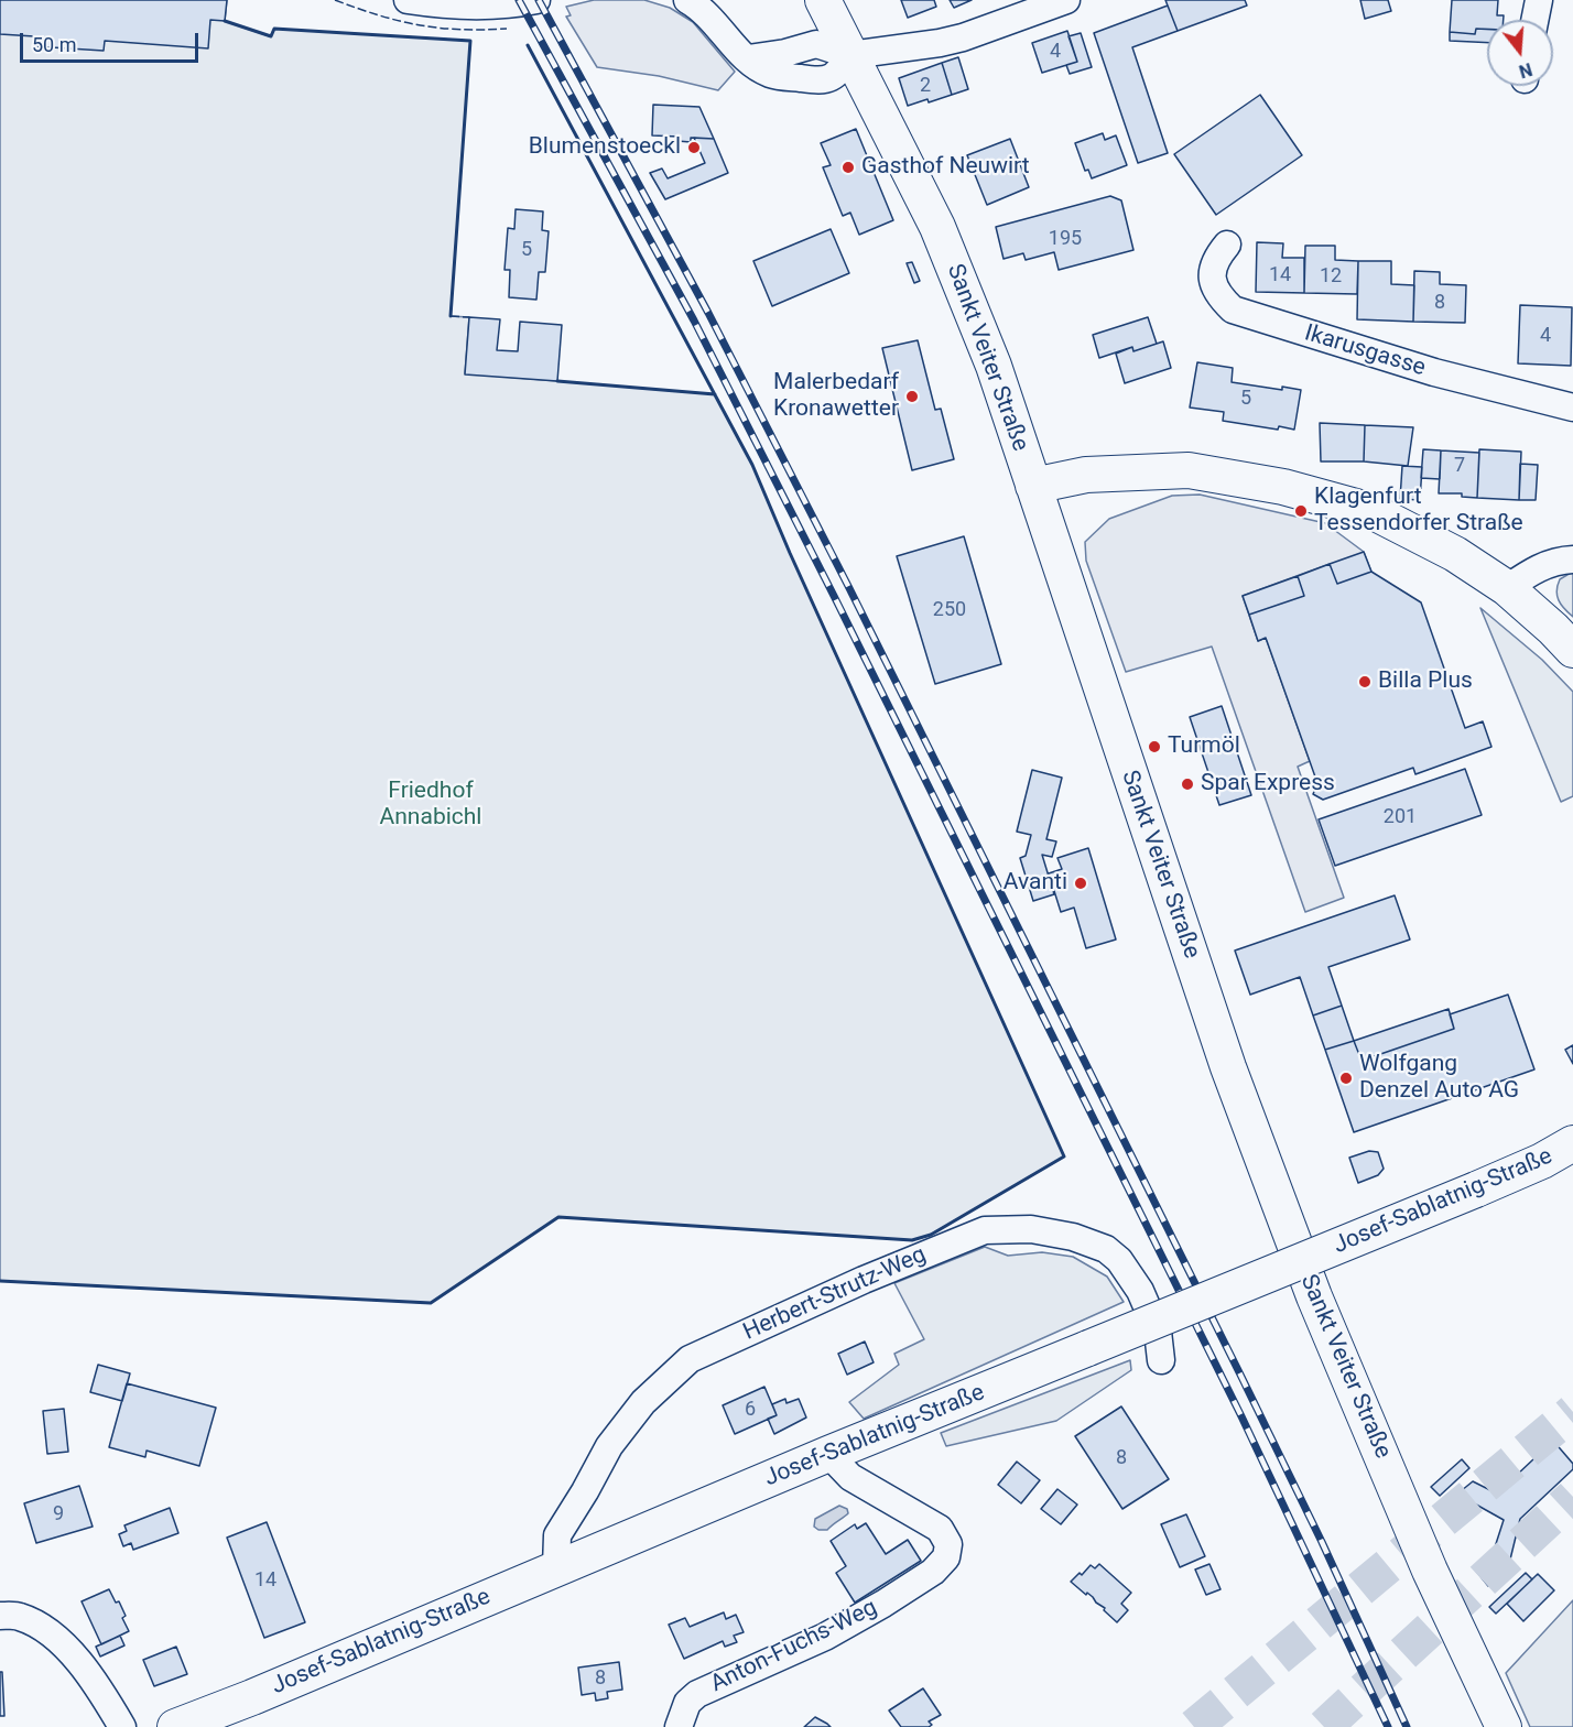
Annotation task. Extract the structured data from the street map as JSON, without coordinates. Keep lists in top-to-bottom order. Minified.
{"streets":{"main road":["Sankt Veiter Straße","Josef-Sablatnig-Straße"],"street":["Ikarusgasse","Herbert-Strutz-Weg","Anton-Fuchs-Weg"]},"crossings":[["Josef-Sablatnig-Straße","Herbert-Strutz-Weg"],["Josef-Sablatnig-Straße","Anton-Fuchs-Weg"]],"parks":["Friedhof Annabichl"],"places":["Blumenstoeckl","Gasthof Neuwirt","Malerbedarf Kronawetter","Klagenfurt Tessendorfer Straße","Billa Plus","Turmöl","Spar Express","Avanti","Wolfgang Denzel Auto AG"],"house_numbers":["4","2","195","5","14","12","8","4","5","7","250","201","6","8","9","14","8"],"scale_bar":"50 m","north":"bottom"}
